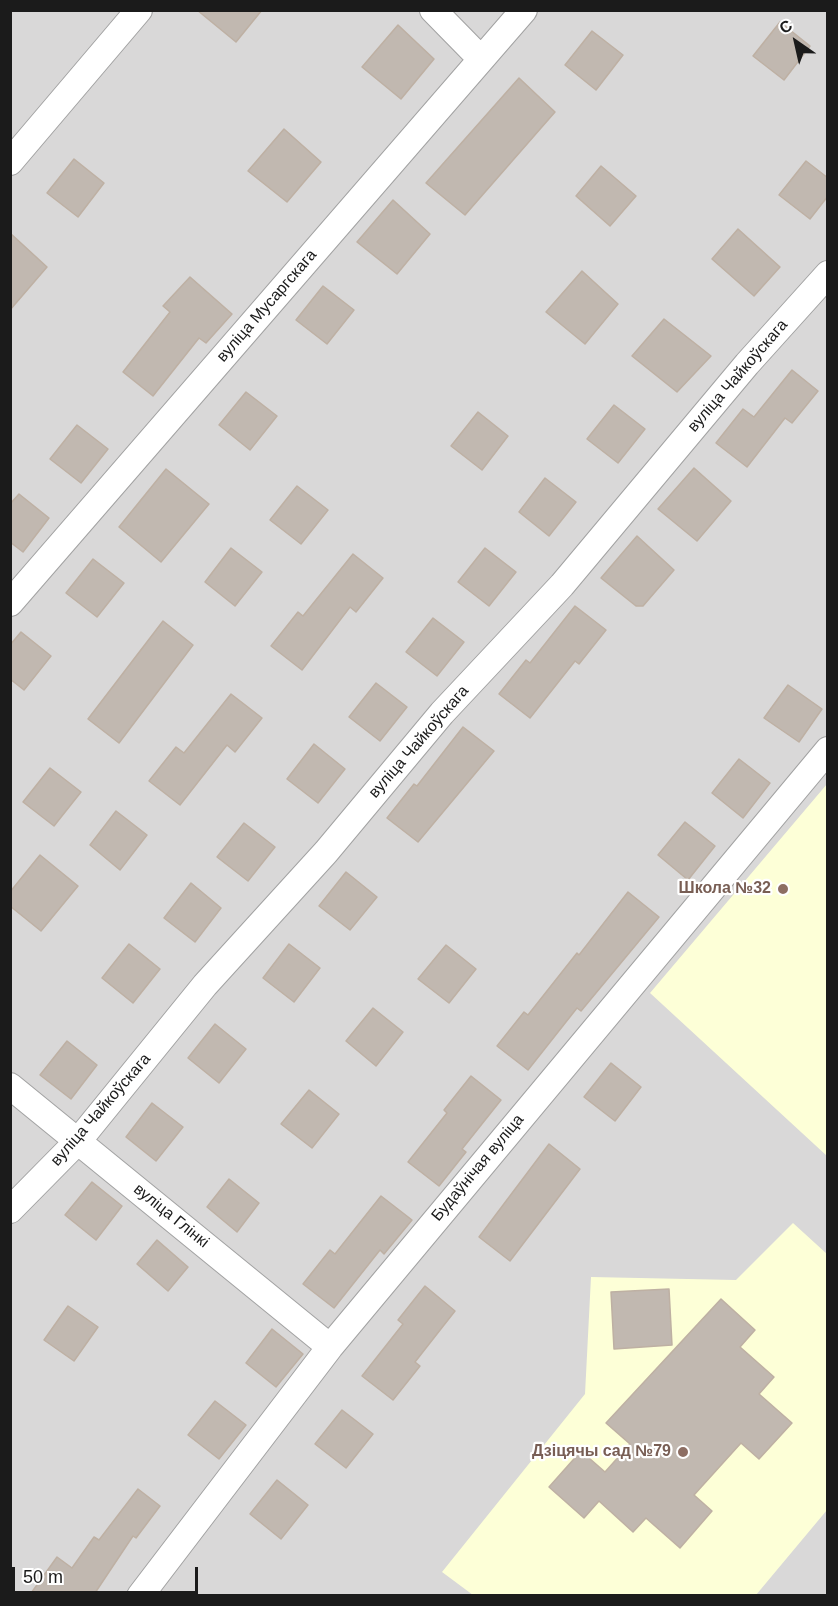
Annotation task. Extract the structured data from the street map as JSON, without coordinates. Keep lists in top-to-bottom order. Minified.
{"streets":{"street":["вуліца Мусаргскага","вуліца Чайкоўскага","Будаўнічая вуліца","вуліца Глінкі"]},"crossings":[["вуліца Чайкоўскага","вуліца Глінкі"],["Будаўнічая вуліца","вуліца Глінкі"]],"places":["Школа №32","Дзіцячы сад №79"],"scale_bar":"50 m","north":"top left"}
